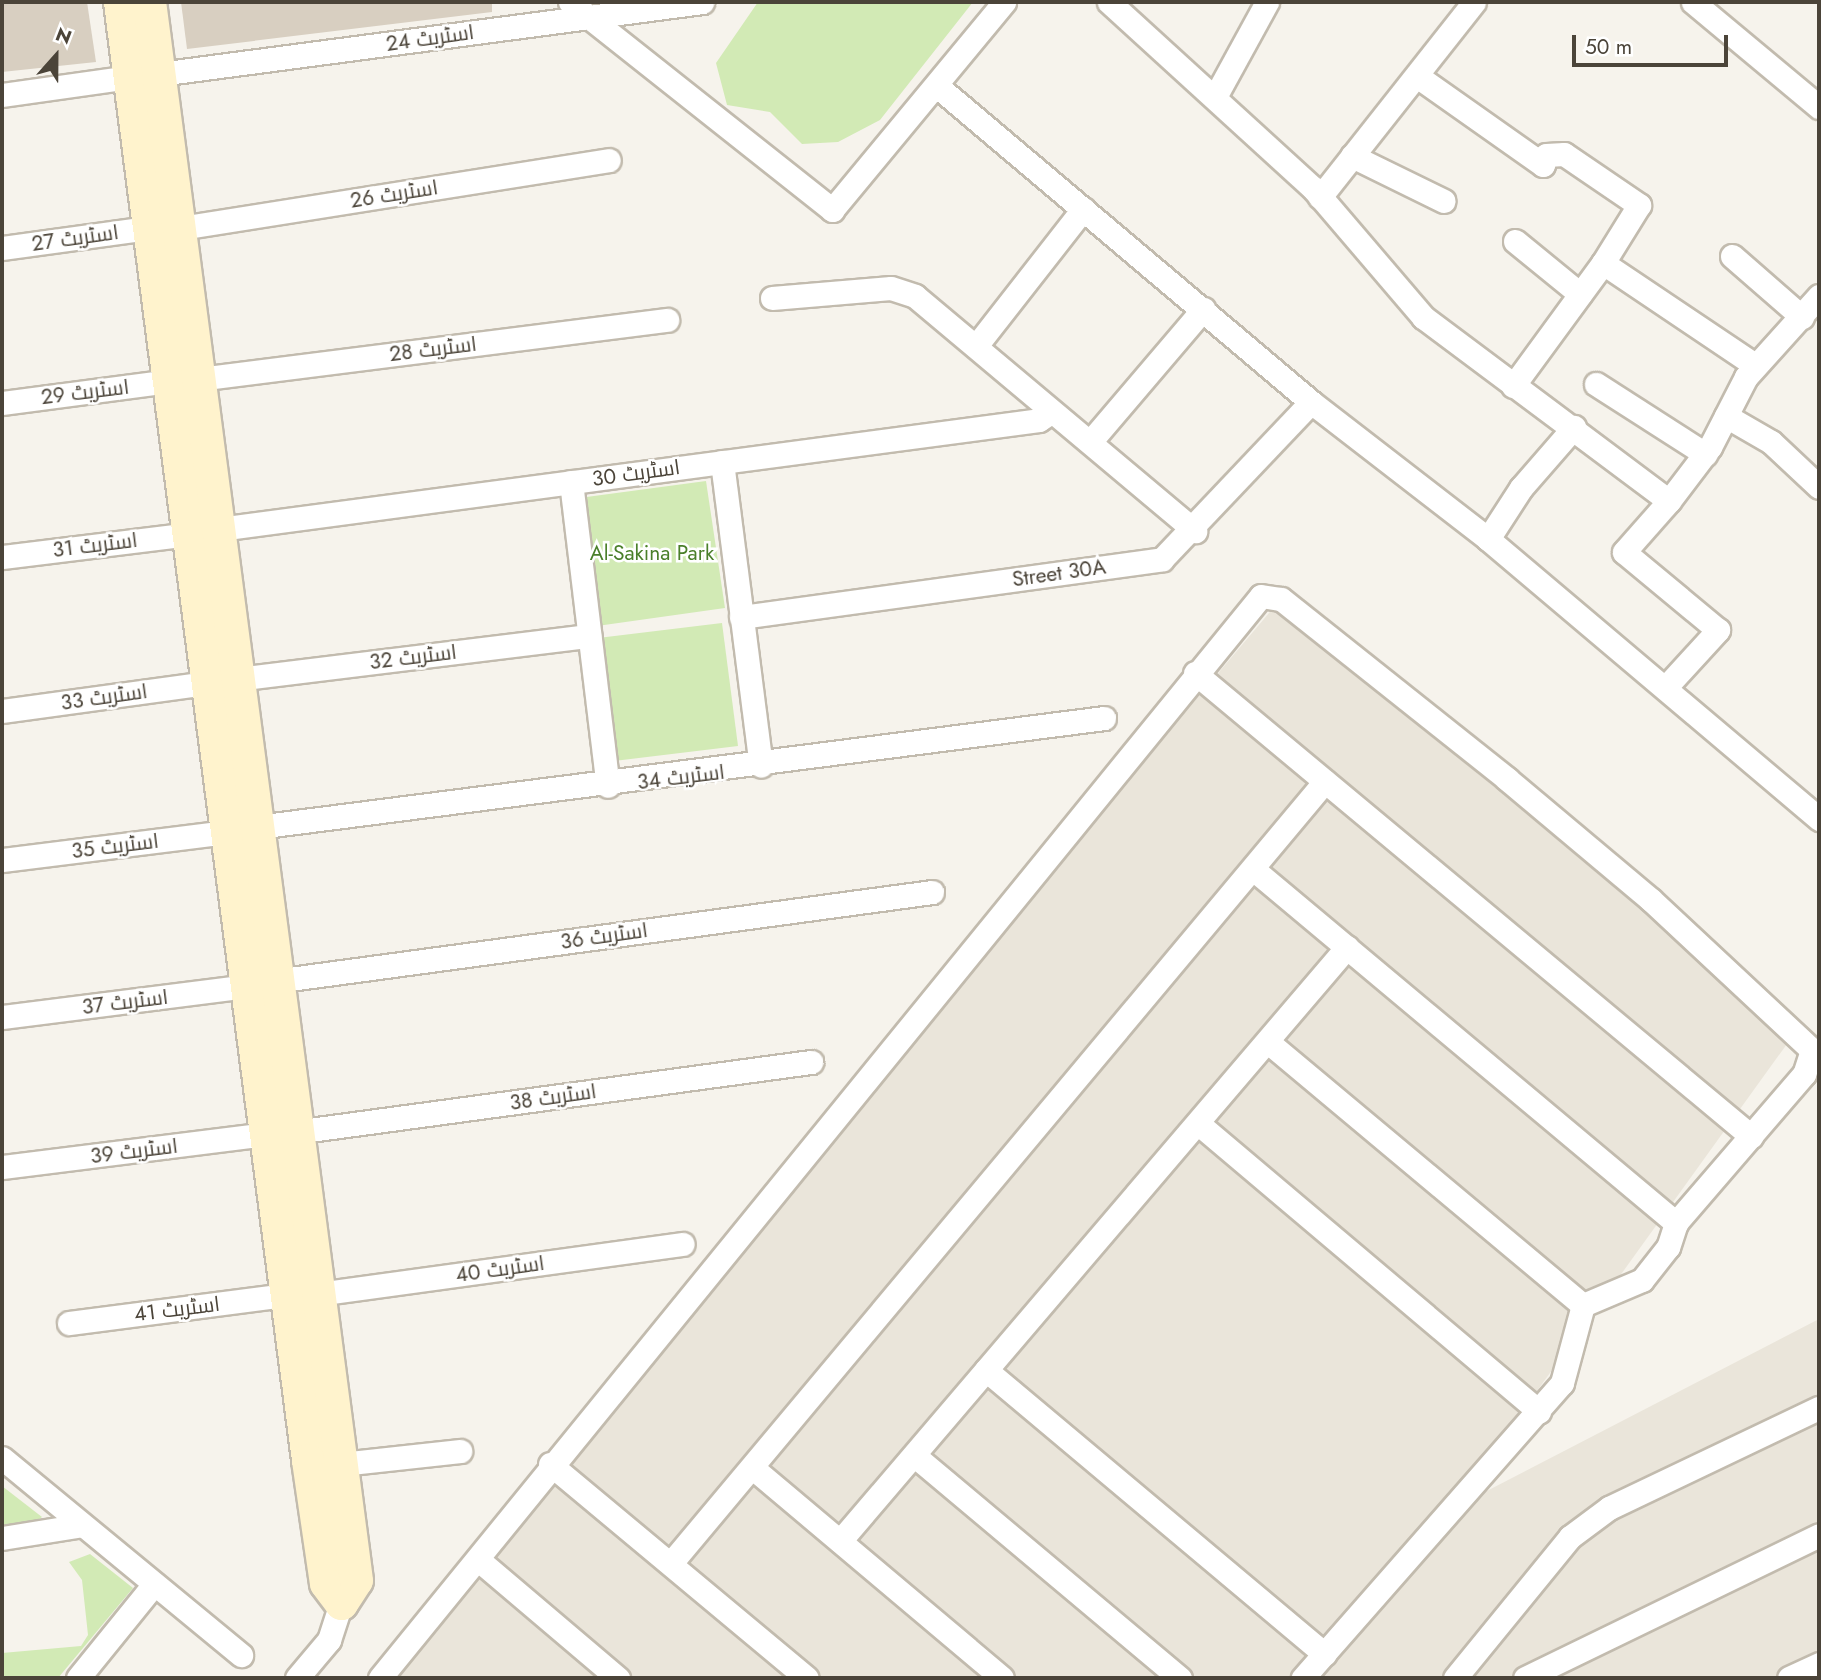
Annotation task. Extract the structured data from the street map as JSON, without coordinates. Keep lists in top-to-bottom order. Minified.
{"streets":{"street":["اسٹریٹ 24","اسٹریٹ 26","اسٹریٹ 27","اسٹریٹ 28","اسٹریٹ 29","اسٹریٹ 30","اسٹریٹ 31","Street 30A","اسٹریٹ 32","اسٹریٹ 33","اسٹریٹ 34","اسٹریٹ 35","اسٹریٹ 36","اسٹریٹ 37","اسٹریٹ 38","اسٹریٹ 39","اسٹریٹ 40","اسٹریٹ 41"]},"crossings":[["اسٹریٹ 26","اسٹریٹ 27"],["اسٹریٹ 28","اسٹریٹ 29"],["اسٹریٹ 30","اسٹریٹ 31"],["اسٹریٹ 32","اسٹریٹ 33"],["اسٹریٹ 34","اسٹریٹ 35"],["اسٹریٹ 36","اسٹریٹ 37"],["اسٹریٹ 38","اسٹریٹ 39"],["اسٹریٹ 40","اسٹریٹ 41"]],"parks":["Al-Sakina Park"],"scale_bar":"50 m","north":"top"}
